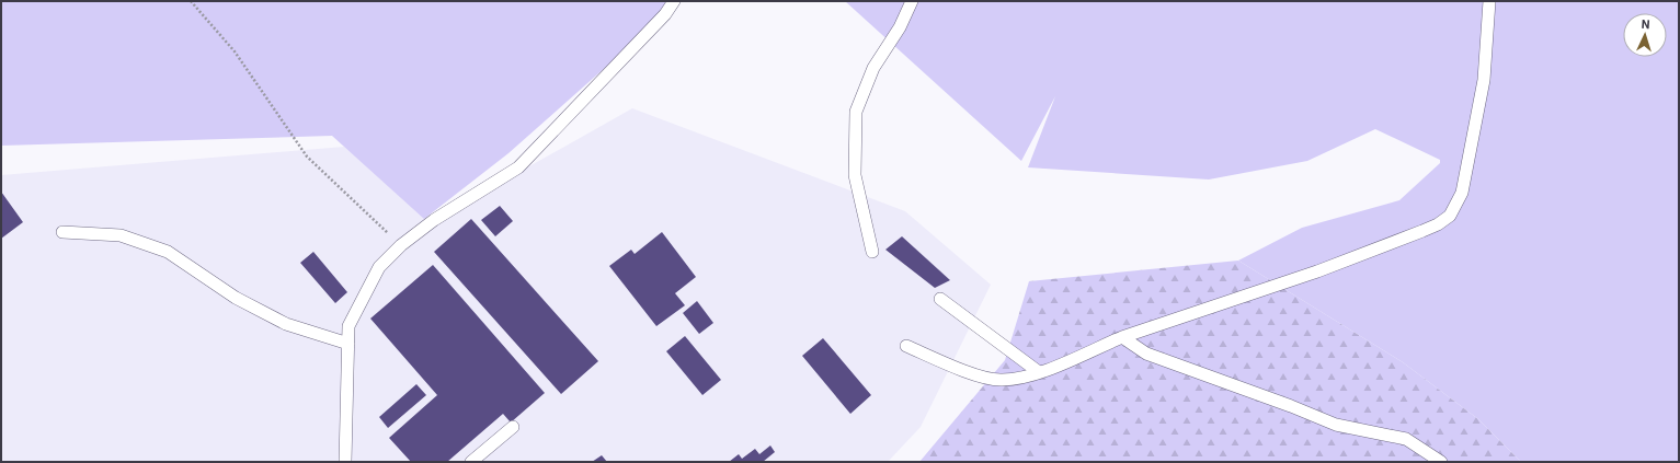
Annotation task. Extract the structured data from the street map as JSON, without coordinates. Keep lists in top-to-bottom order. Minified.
{"north":"top"}
